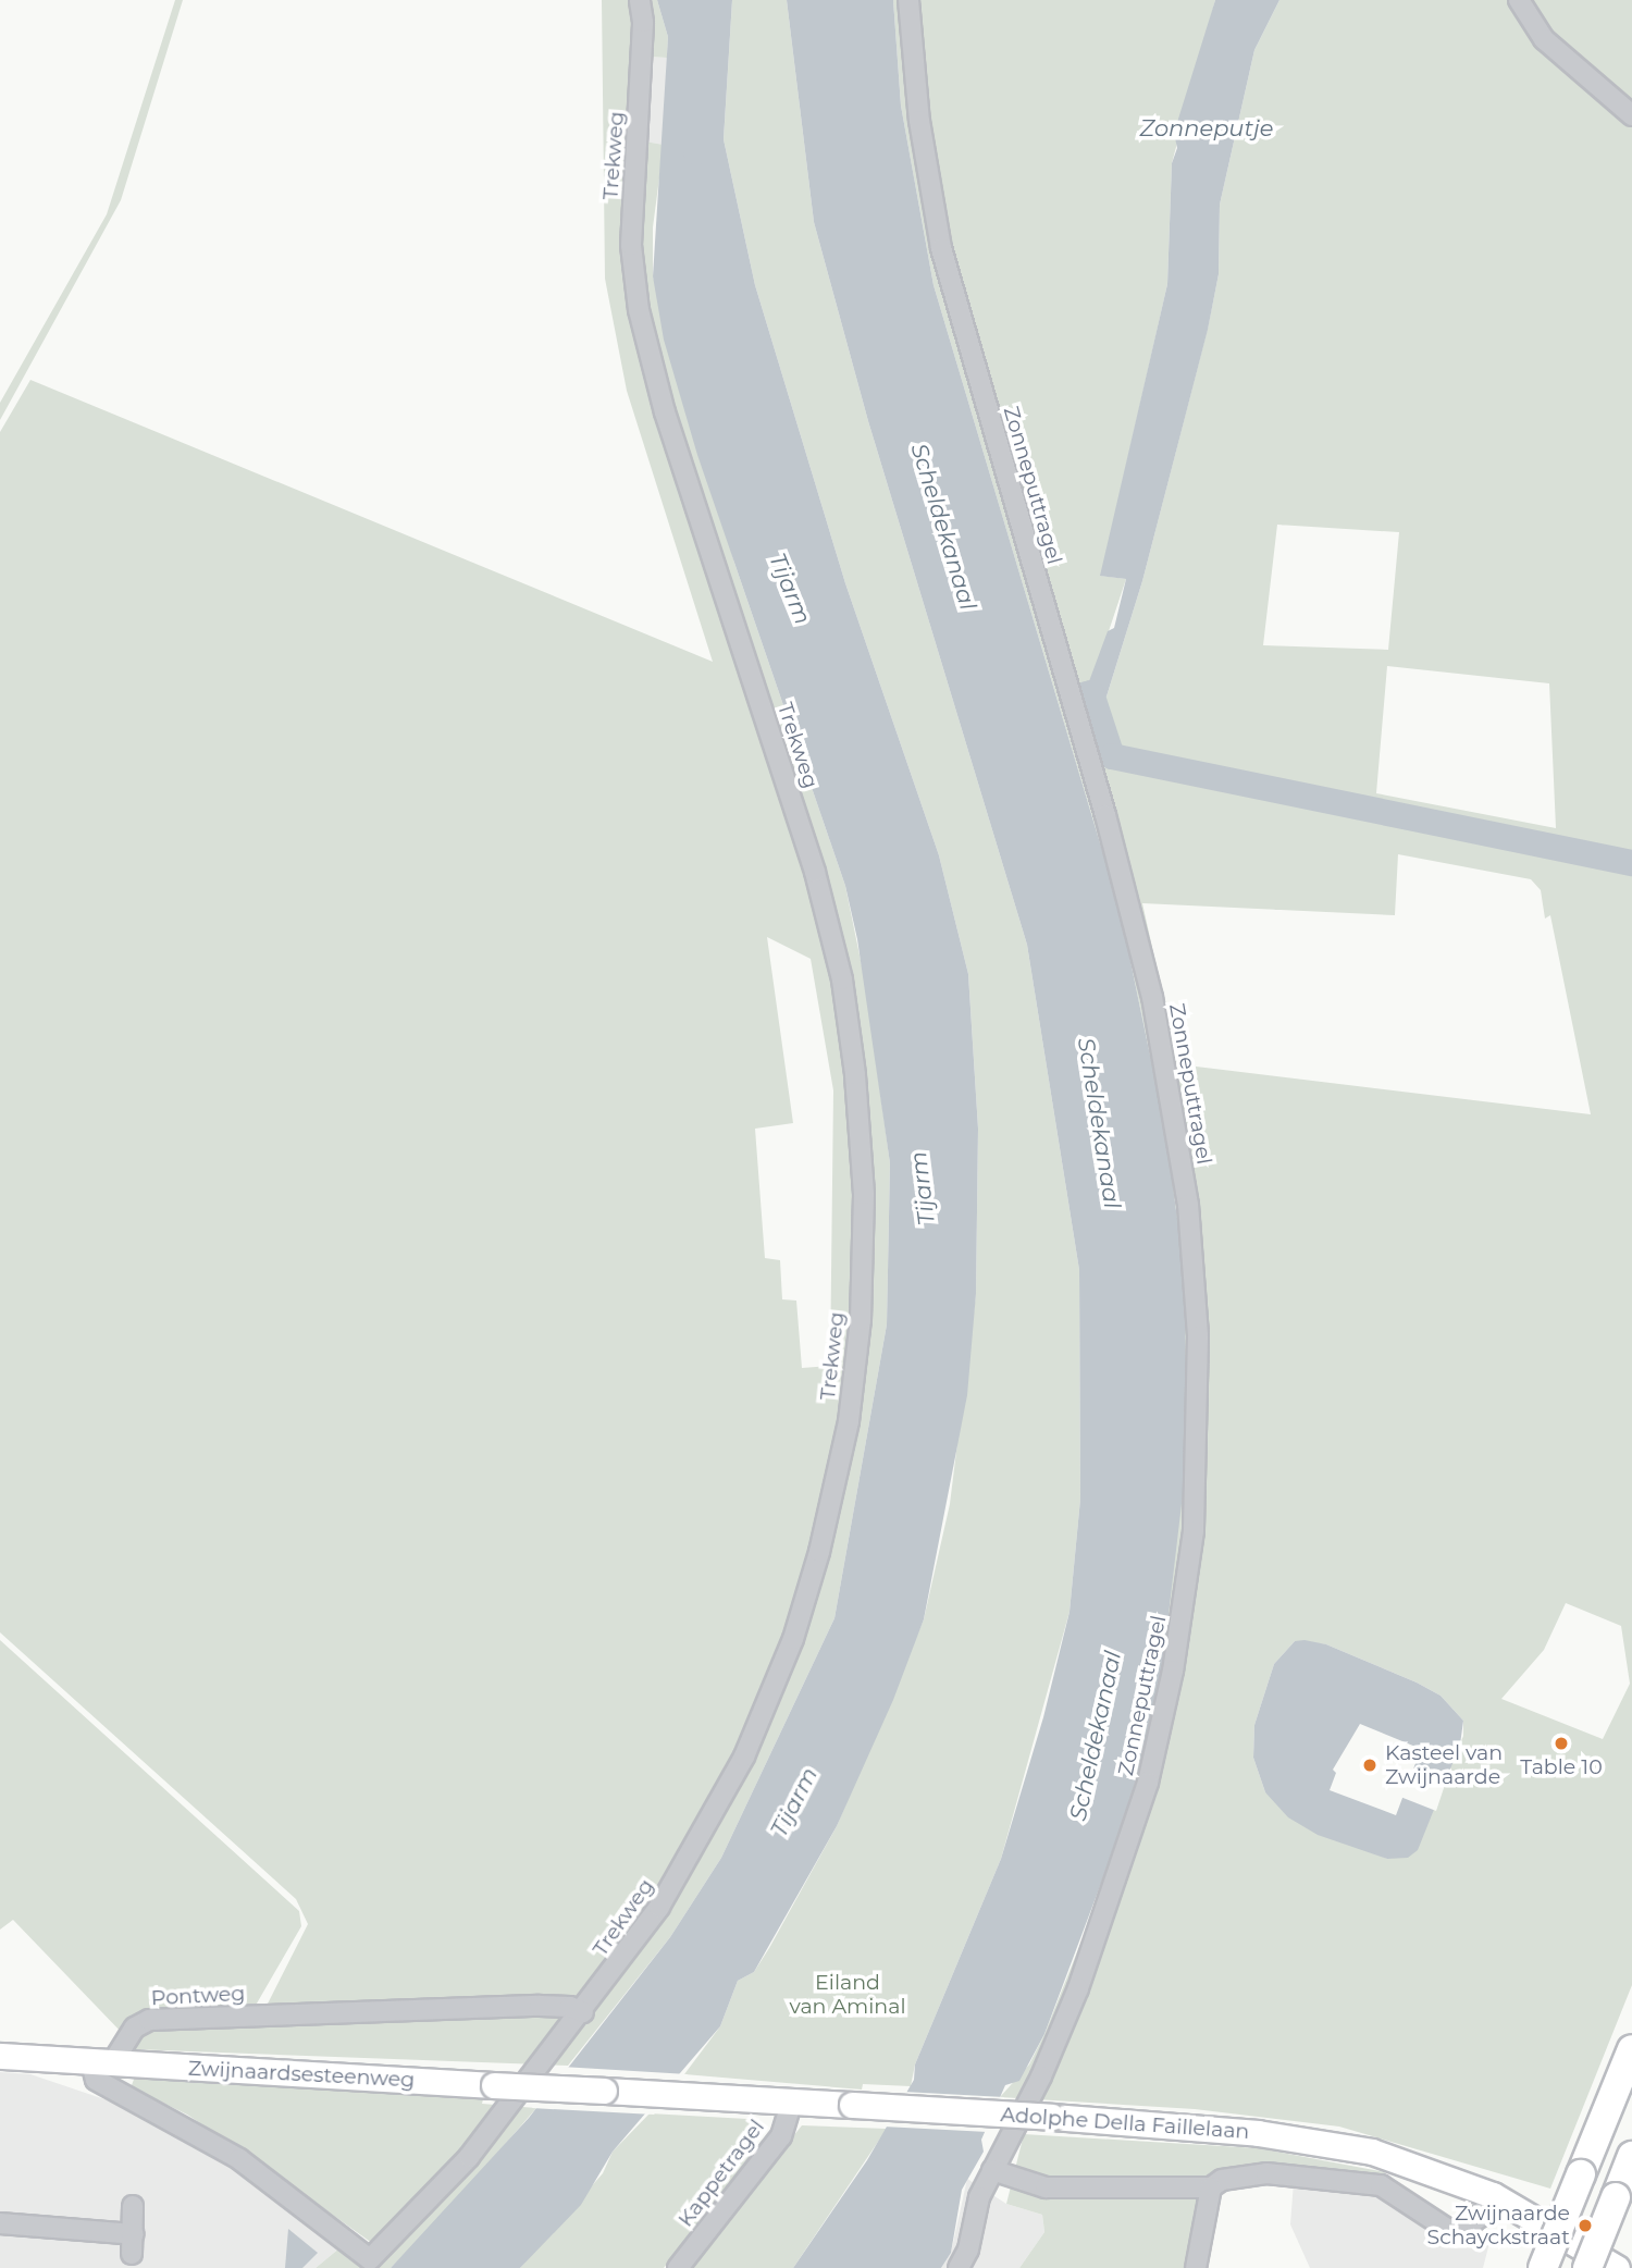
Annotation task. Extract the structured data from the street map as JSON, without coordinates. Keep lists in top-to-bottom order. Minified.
{"streets":{"main road":["Zwijnaardsesteenweg","Adolphe Della Faillelaan"],"street":["Trekweg","Zonneputtragel","Pontweg","Kappetragel"]},"crossings":[["Trekweg","Pontweg"],["Trekweg","Zwijnaardsesteenweg"],["Pontweg","Zwijnaardsesteenweg"],["Zwijnaardsesteenweg","Adolphe Della Faillelaan"],["Adolphe Della Faillelaan","Kappetragel"]],"water":["Zonneputje","Scheldekanaal","Tijarm"],"parks":["Eiland van Aminal"],"places":["Table 10","Kasteel van Zwijnaarde","Zwijnaarde Schayckstraat"]}
